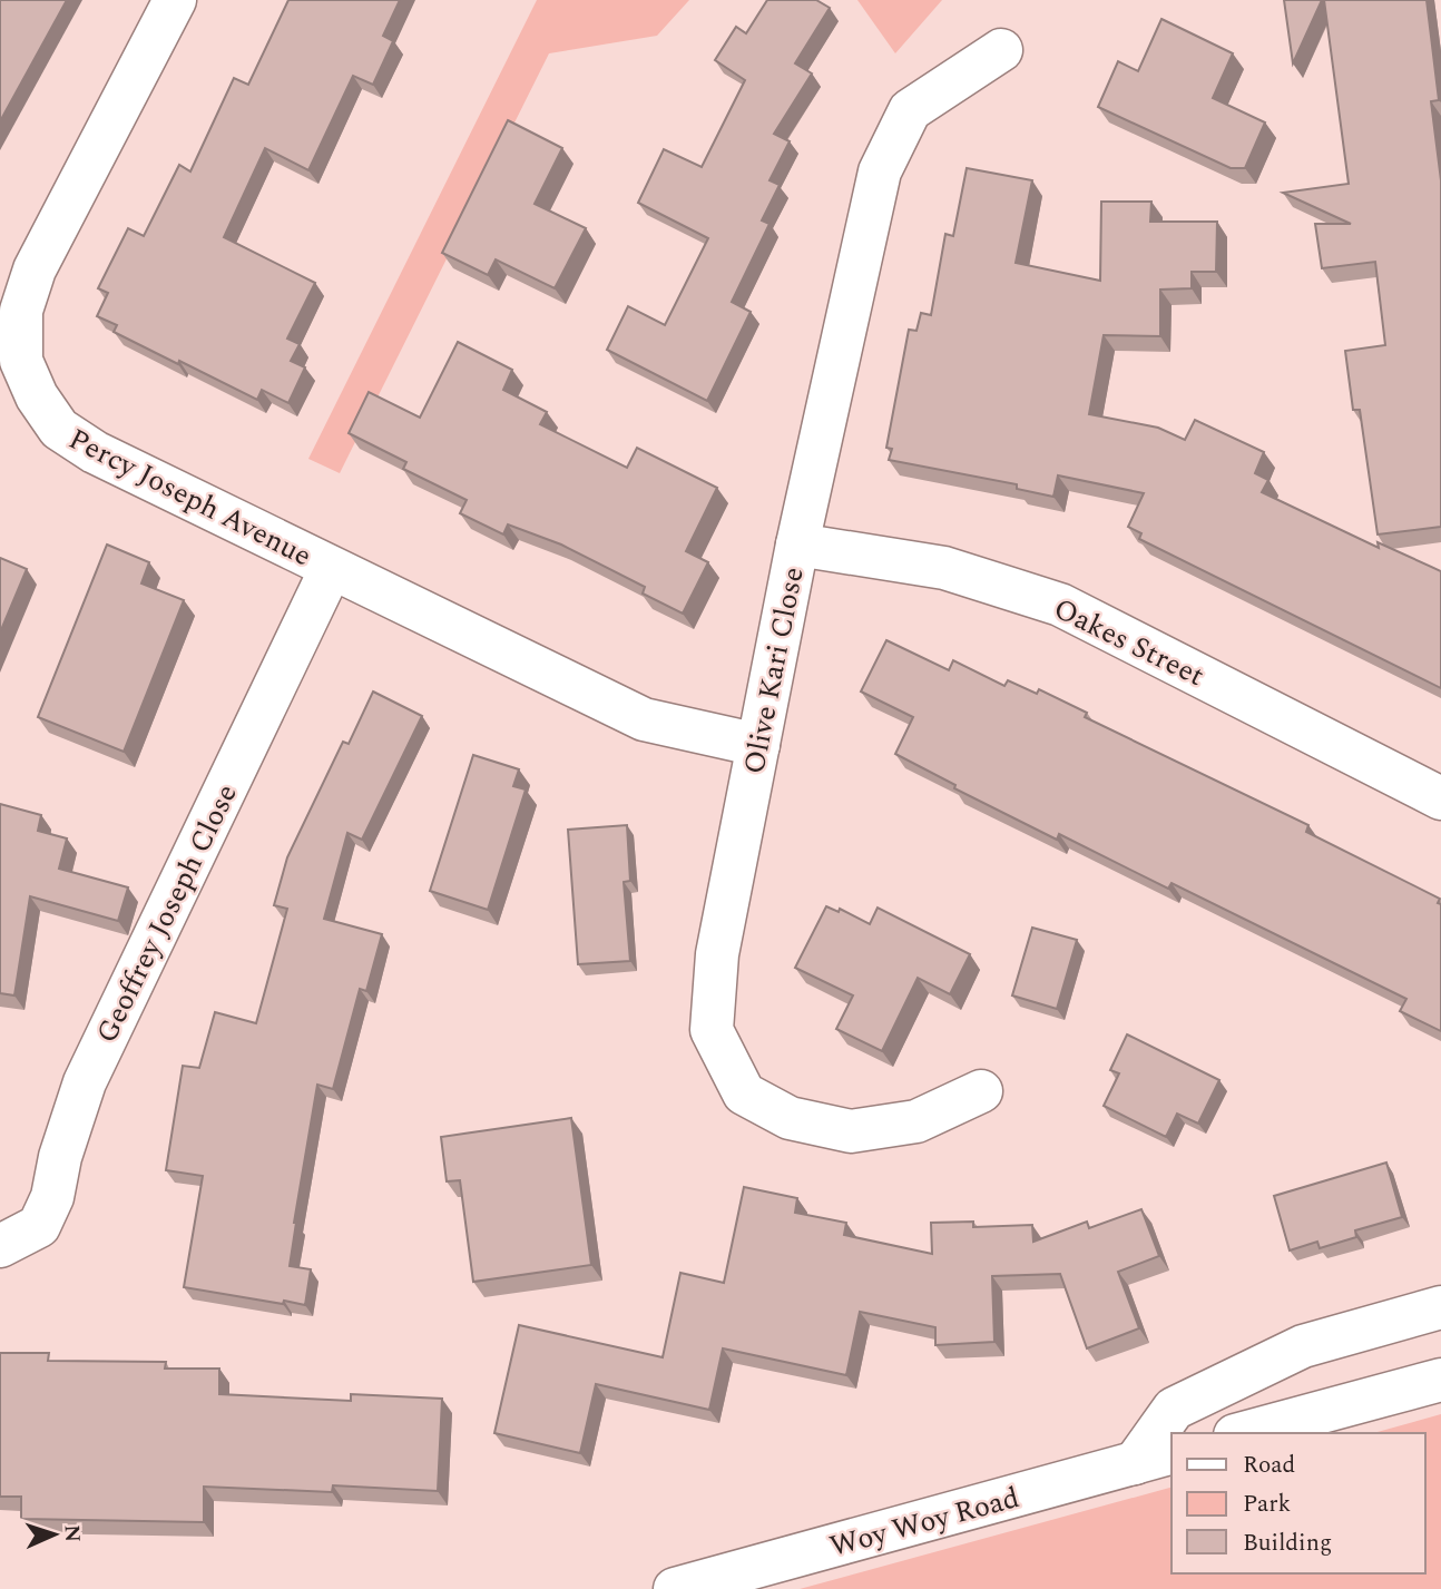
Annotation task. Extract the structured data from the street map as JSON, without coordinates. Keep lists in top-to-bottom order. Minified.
{"streets":{"street":["Percy Joseph Avenue","Oakes Street","Olive Kari Close","Geoffrey Joseph Close","Woy Woy Road"]},"crossings":[["Percy Joseph Avenue","Olive Kari Close"],["Percy Joseph Avenue","Geoffrey Joseph Close"],["Oakes Street","Olive Kari Close"]],"legend":["Road","Park","Building"],"north":"right"}
